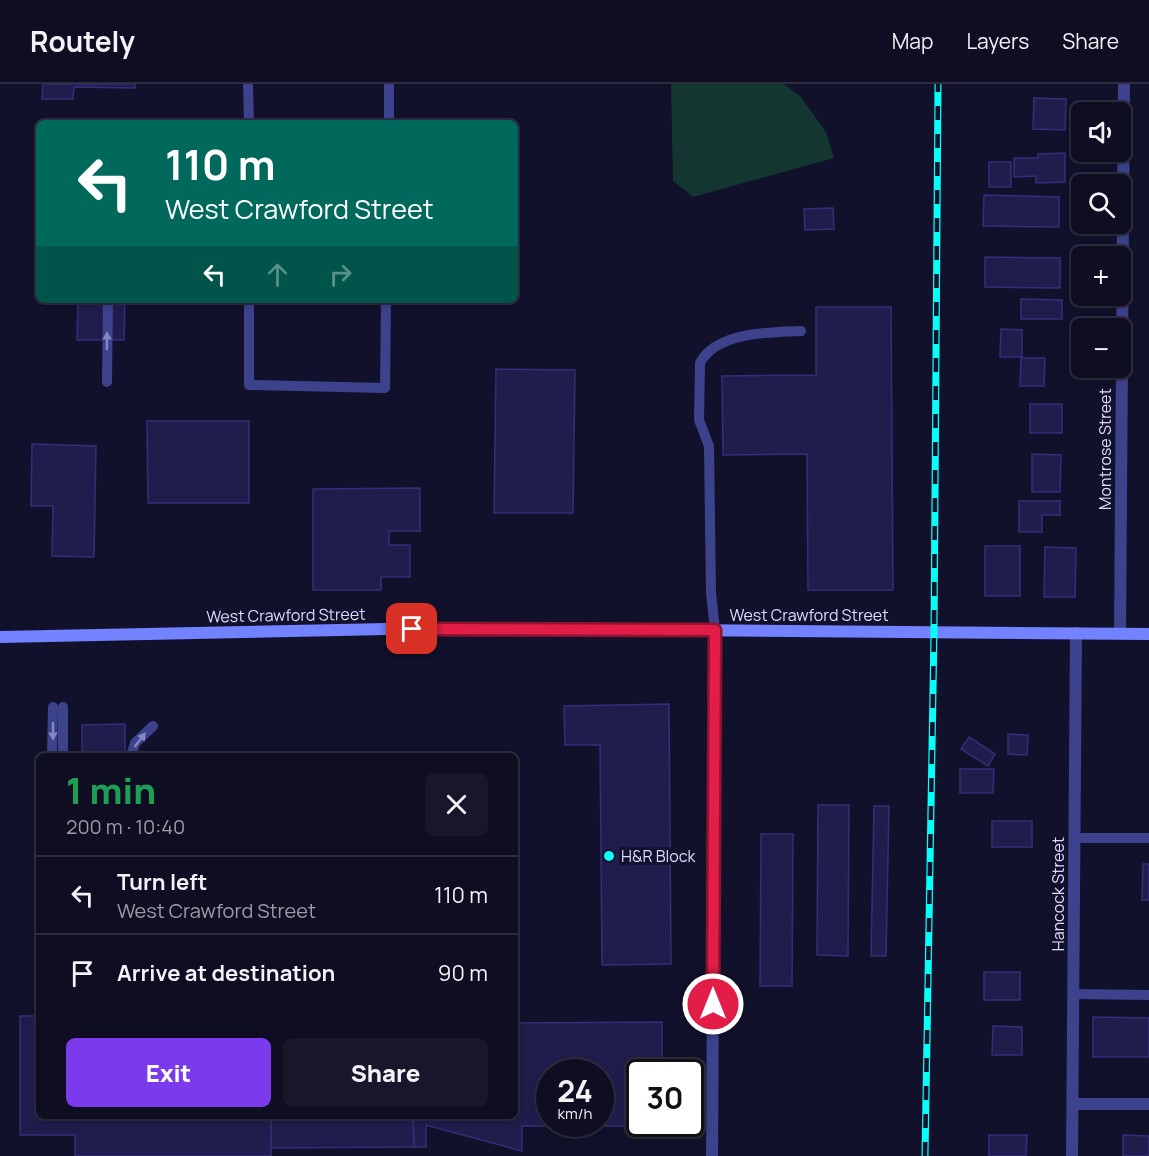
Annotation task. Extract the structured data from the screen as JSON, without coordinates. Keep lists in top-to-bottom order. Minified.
{"streets":{"main road":["West Crawford Street"],"street":["Montrose Street","Hancock Street"]},"crossings":[["Montrose Street","West Crawford Street"],["West Crawford Street","Hancock Street"]],"places":["H&R Block"],"page":{"header":"Routely","nav":["Map","Layers","Share"],"map_buttons":["+","−"],"turn":["110 m","West Crawford Street"],"heading":["1 min","200 m · 10:40"],"list":[{"name":"Turn left","note":"West Crawford Street","value":"110 m"},{"name":"Arrive at destination","value":"90 m"}],"buttons":["Exit","Share"],"speed":"24 km/h","limit":"30"}}
